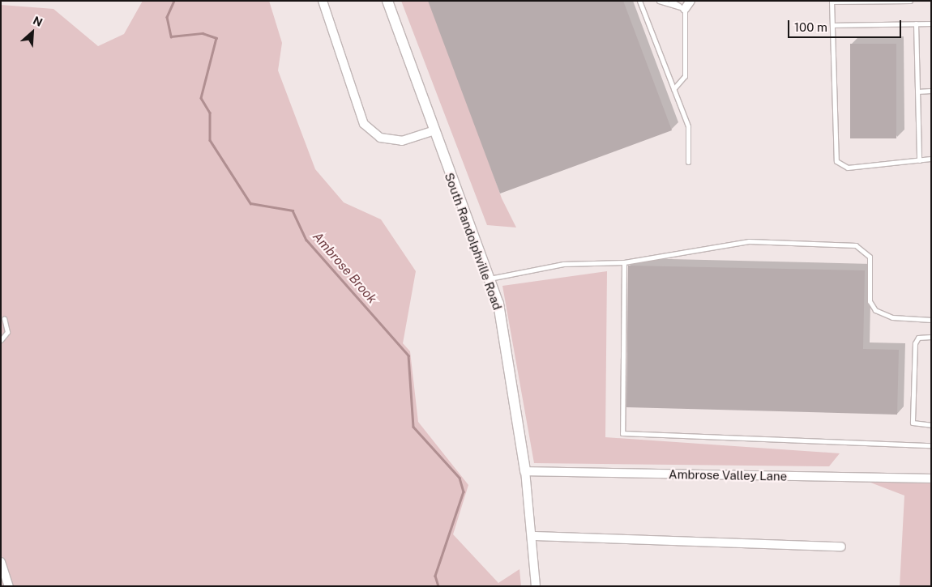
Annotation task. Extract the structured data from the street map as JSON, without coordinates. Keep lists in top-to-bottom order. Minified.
{"streets":{"street":["South Randolphville Road","Ambrose Valley Lane"]},"crossings":[["South Randolphville Road","Ambrose Valley Lane"]],"water":["Ambrose Brook"],"scale_bar":"100 m","north":"top right"}
